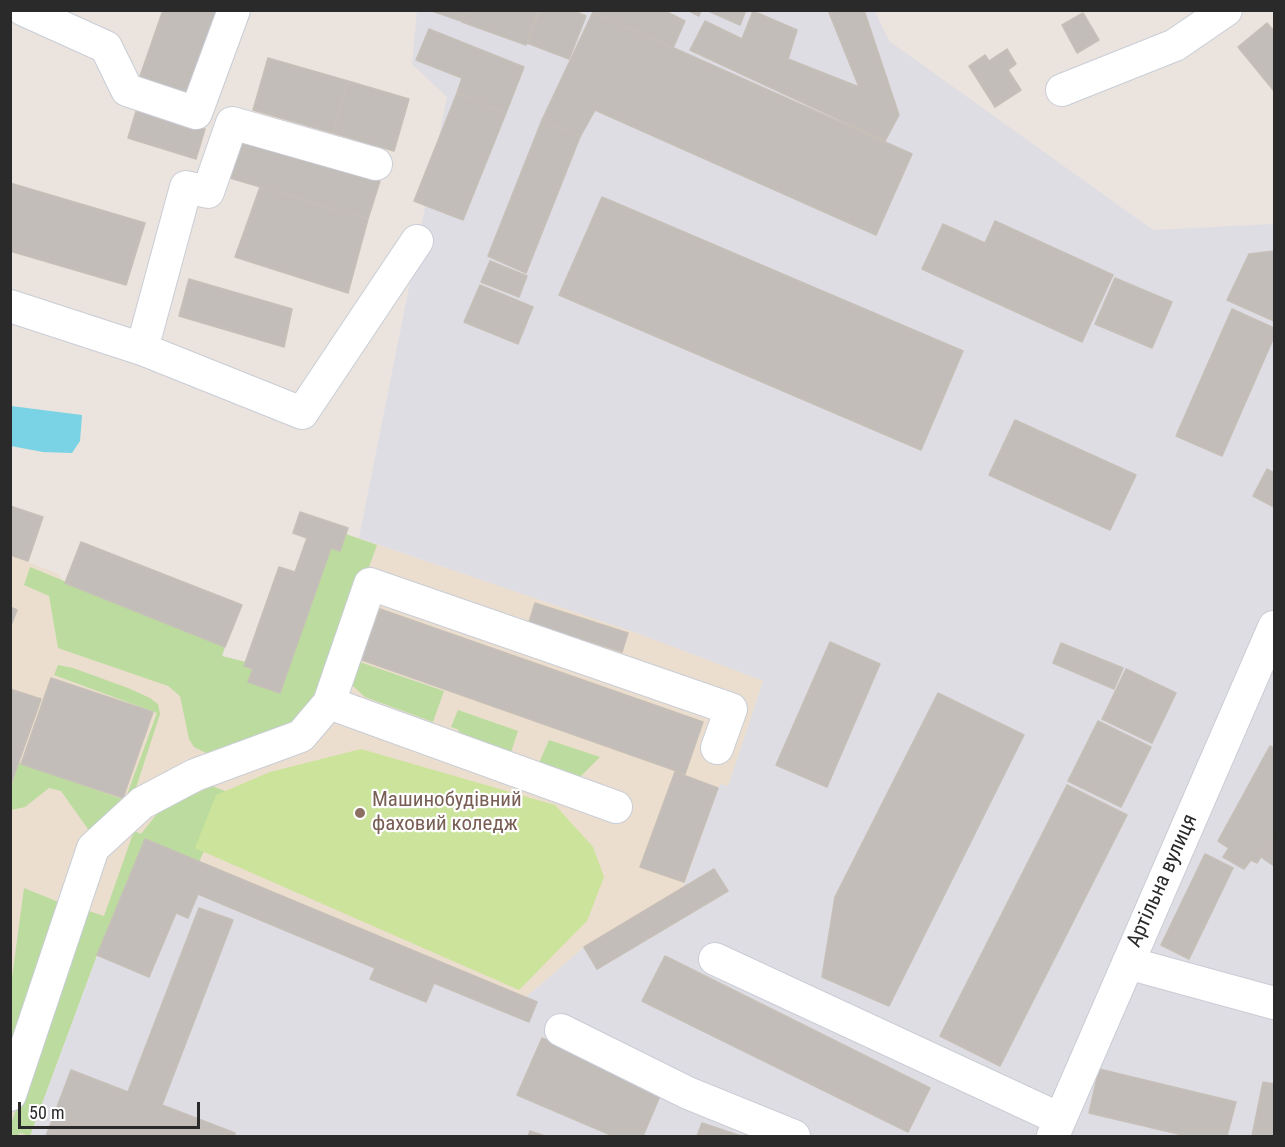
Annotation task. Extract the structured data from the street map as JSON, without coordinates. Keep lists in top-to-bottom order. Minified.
{"streets":{"street":["Артільна вулиця"]},"places":["Машинобудівний фаховий коледж"],"scale_bar":"50 m"}
